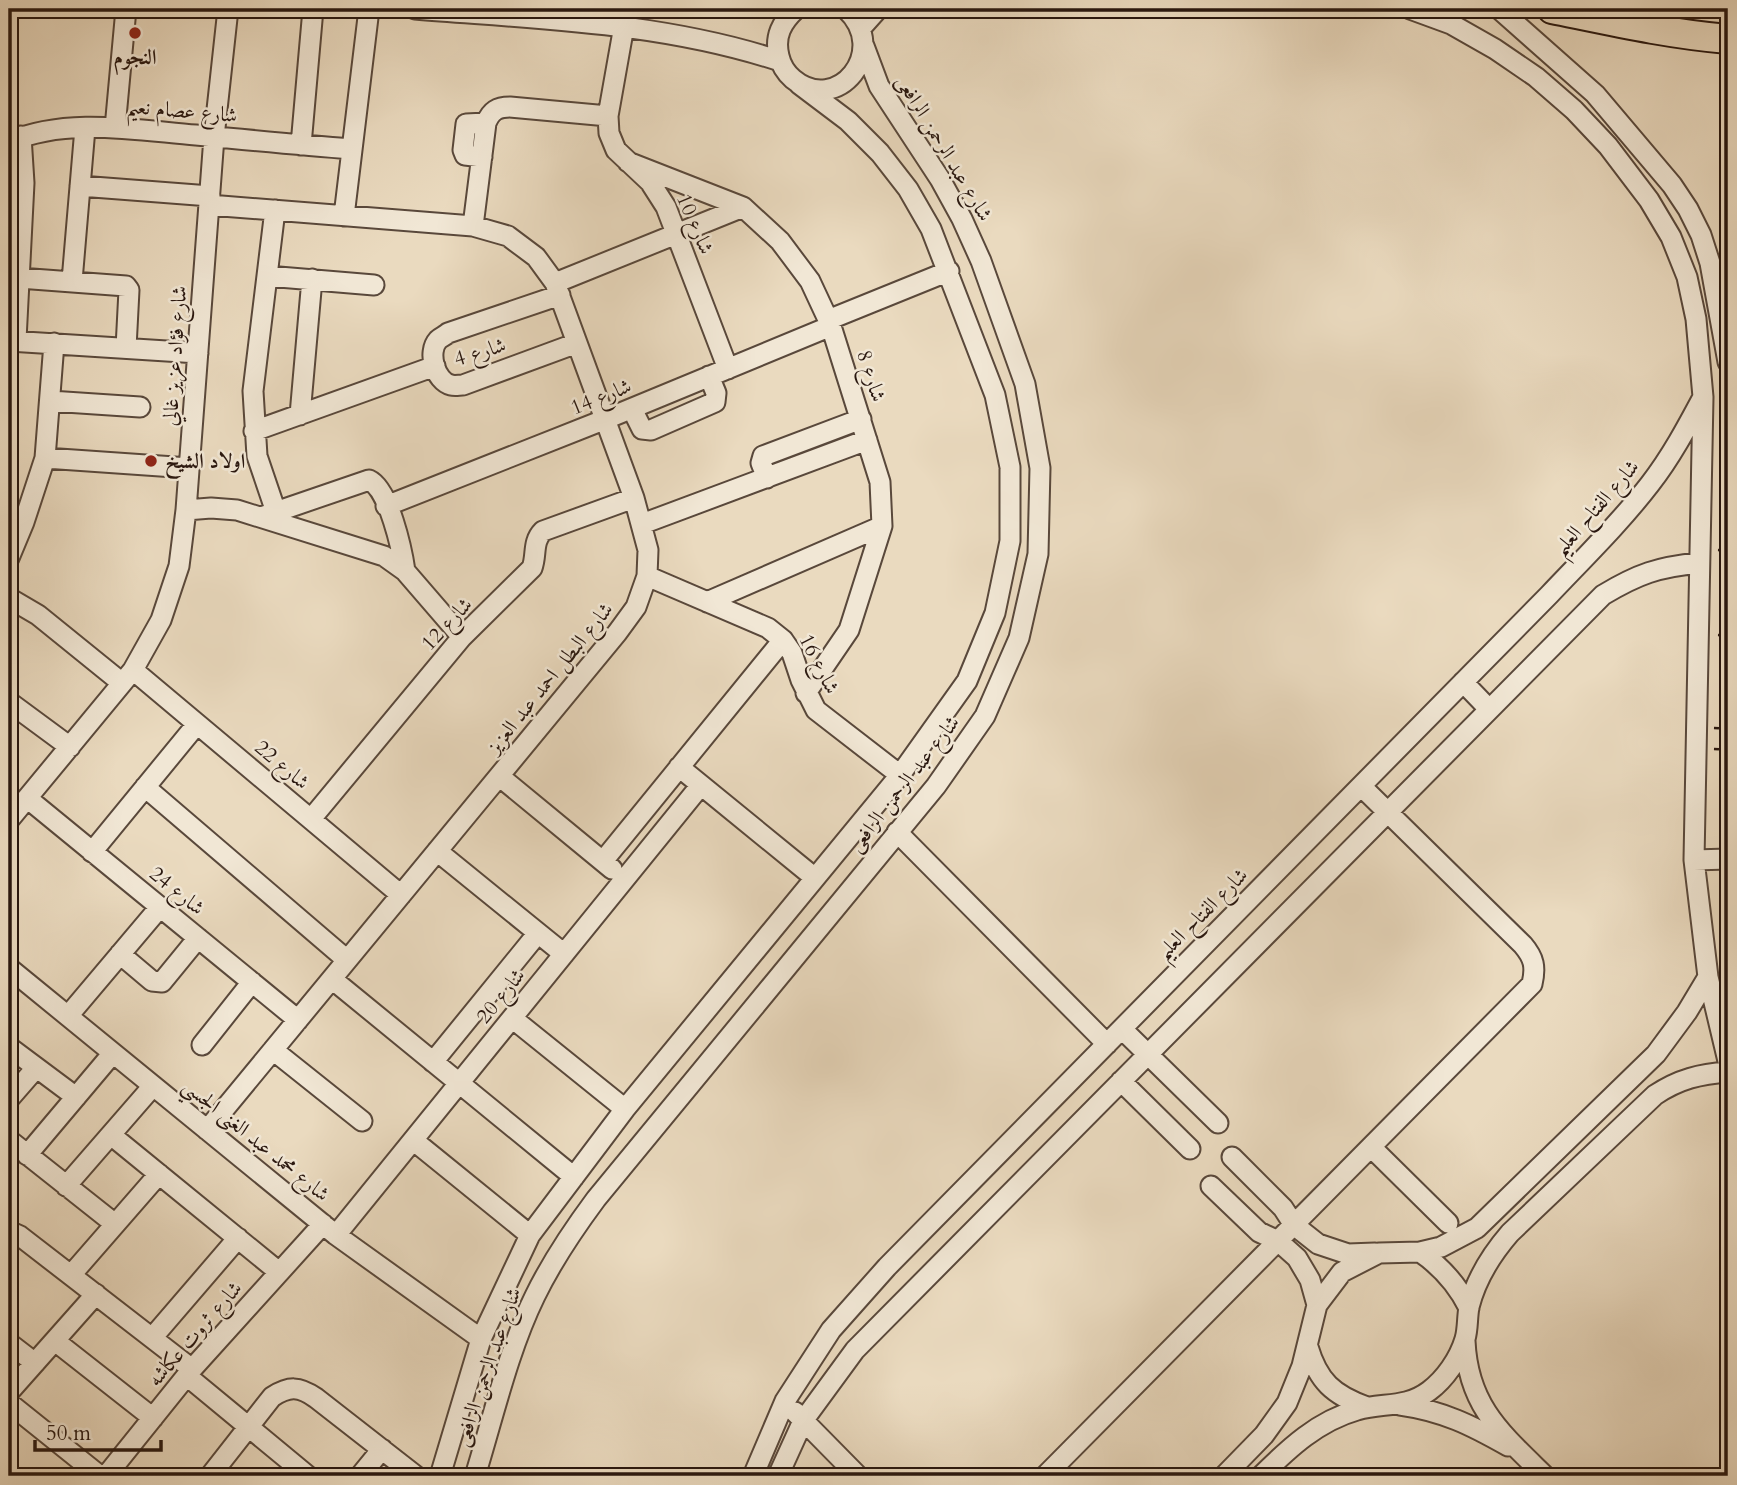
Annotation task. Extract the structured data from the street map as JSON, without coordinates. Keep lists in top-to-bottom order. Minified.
{"streets":{"street":["شارع عصام نعيم","شارع عبد الرحمن الرافعى","شارع 10","شارع 4","شارع فؤاد عزيز غالي","شارع 8","شارع 14","شارع الفتاح العليم","شارع 12","شارع 16","شارع البطل احمد عبد العزيز","شارع 22","شارع 24","شارع 20","شارع محمد عبد الغنى الجسي","شارع ثروت عكاشه"]},"crossings":[["شارع عصام نعيم","شارع فؤاد عزيز غالي"],["شارع عبد الرحمن الرافعى","شارع 14"],["شارع عبد الرحمن الرافعى","شارع 16"],["شارع عبد الرحمن الرافعى","شارع محمد عبد الغنى الجسي"],["شارع 10","شارع 4"],["شارع 10","شارع 8"],["شارع 10","شارع 14"],["شارع 4","شارع 8"],["شارع 4","شارع البطل احمد عبد العزيز"],["شارع فؤاد عزيز غالي","شارع البطل احمد عبد العزيز"],["شارع فؤاد عزيز غالي","شارع 22"],["شارع فؤاد عزيز غالي","شارع 24"],["شارع 8","شارع 14"],["شارع 8","شارع 16"],["شارع 14","شارع البطل احمد عبد العزيز"],["شارع 12","شارع البطل احمد عبد العزيز"],["شارع 12","شارع 22"],["شارع 16","شارع البطل احمد عبد العزيز"],["شارع البطل احمد عبد العزيز","شارع 22"],["شارع البطل احمد عبد العزيز","شارع 24"],["شارع البطل احمد عبد العزيز","شارع محمد عبد الغنى الجسي"],["شارع 20","شارع محمد عبد الغنى الجسي"],["شارع 20","شارع ثروت عكاشه"],["شارع محمد عبد الغنى الجسي","شارع ثروت عكاشه"]],"places":["النجوم","اولاد الشيخ"],"scale_bar":"50 m"}
